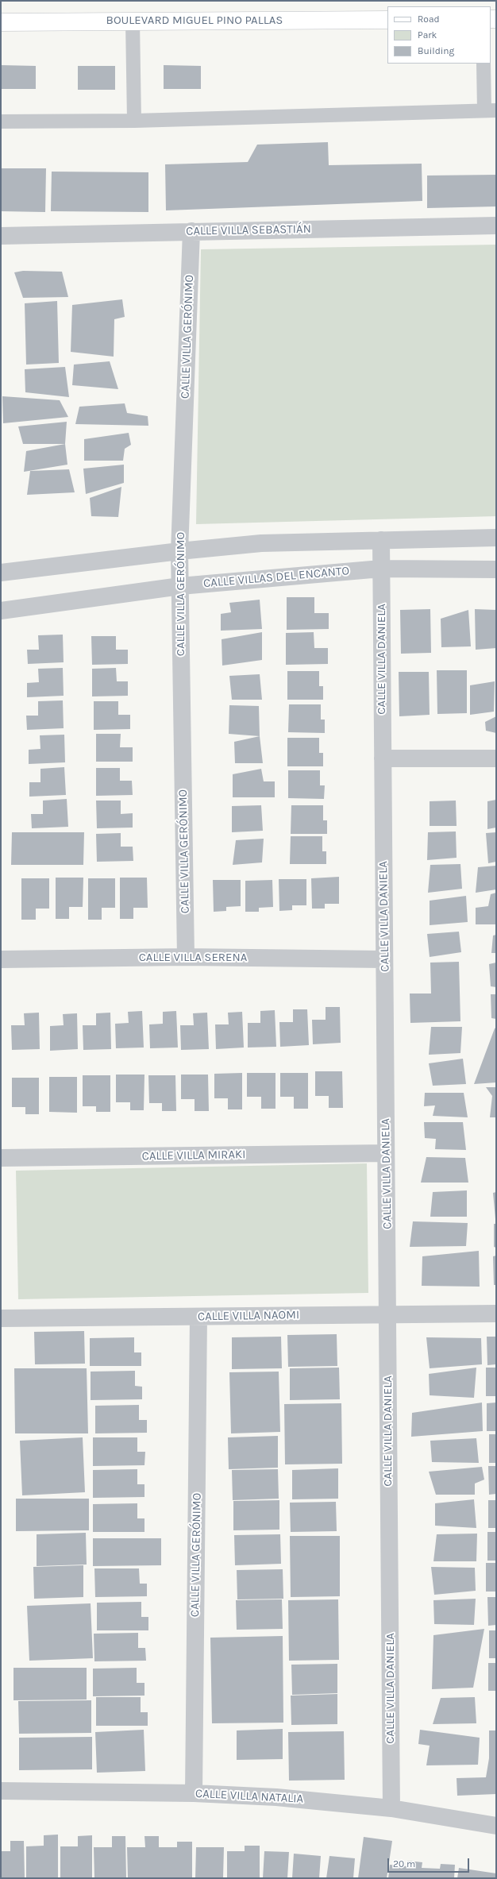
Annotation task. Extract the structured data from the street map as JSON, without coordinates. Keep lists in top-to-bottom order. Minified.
{"streets":{"main road":["BOULEVARD MIGUEL PINO PALLAS"],"street":["CALLE VILLA SEBASTIÁN","CALLE VILLA GERÓNIMO","CALLE VILLAS DEL ENCANTO","CALLE VILLA DANIELA","CALLE VILLA SERENA","CALLE VILLA MIRAKI","CALLE VILLA NAOMI","CALLE VILLA NATALIA"]},"crossings":[["CALLE VILLA SEBASTIÁN","CALLE VILLA GERÓNIMO"],["CALLE VILLA GERÓNIMO","CALLE VILLAS DEL ENCANTO"],["CALLE VILLA GERÓNIMO","CALLE VILLA SERENA"],["CALLE VILLA GERÓNIMO","CALLE VILLA NAOMI"],["CALLE VILLA GERÓNIMO","CALLE VILLA NATALIA"],["CALLE VILLAS DEL ENCANTO","CALLE VILLA DANIELA"],["CALLE VILLA DANIELA","CALLE VILLA SERENA"],["CALLE VILLA DANIELA","CALLE VILLA MIRAKI"],["CALLE VILLA DANIELA","CALLE VILLA NAOMI"],["CALLE VILLA DANIELA","CALLE VILLA NATALIA"]],"legend":["Road","Park","Building"],"scale_bar":"20 m"}
